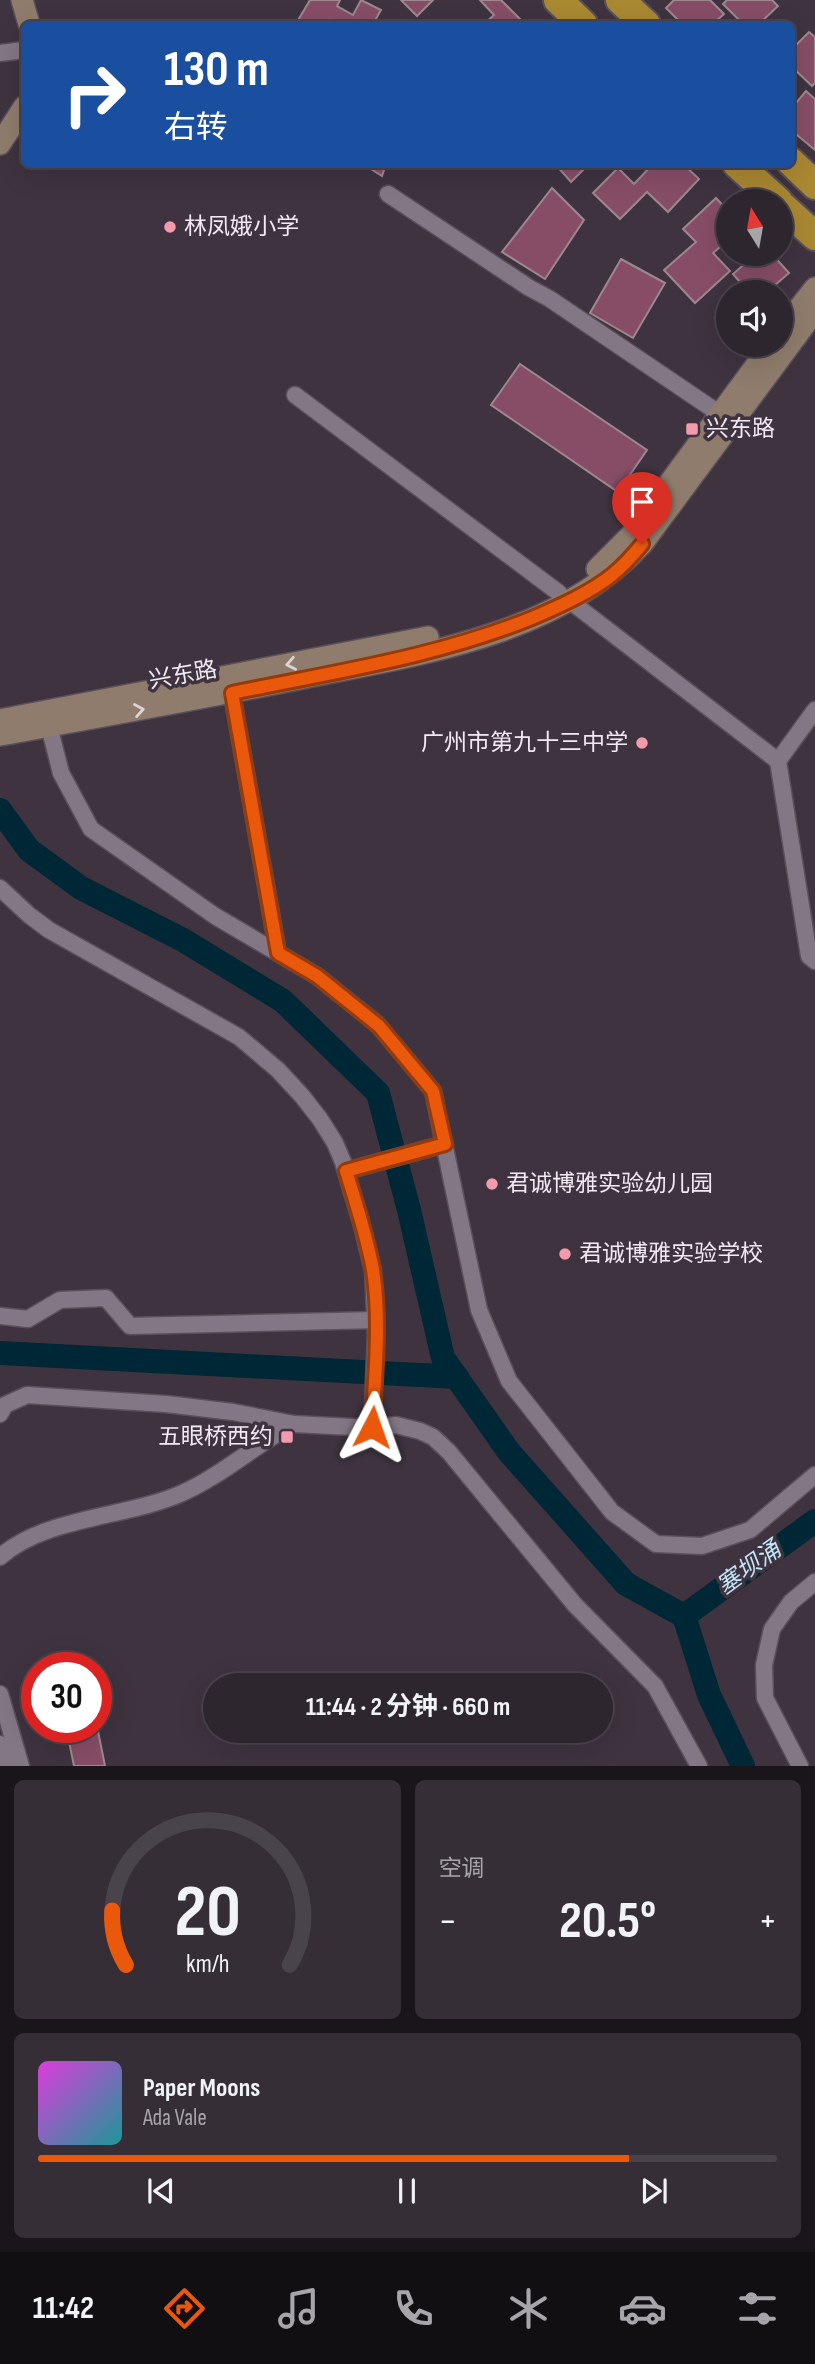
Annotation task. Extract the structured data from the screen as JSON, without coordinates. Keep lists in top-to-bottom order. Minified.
{"streets":{"street":["兴东路"]},"water":["塞坝涌"],"places":{"other":["林凤娥小学","广州市第九十三中学","君诚博雅实验幼儿园","君诚博雅实验学校"],"transit":["兴东路","五眼桥西约"]},"north":"top","page":{"turn":["130 m","右转"],"limit":"30","trip":"11:44 · 2 分钟 · 660 m","tile":"空调","heat":["−","20.5°","+"],"song":["Paper Moons","Ada Vale"],"tabs":"11:42","gauge":["20","km/h"]}}
